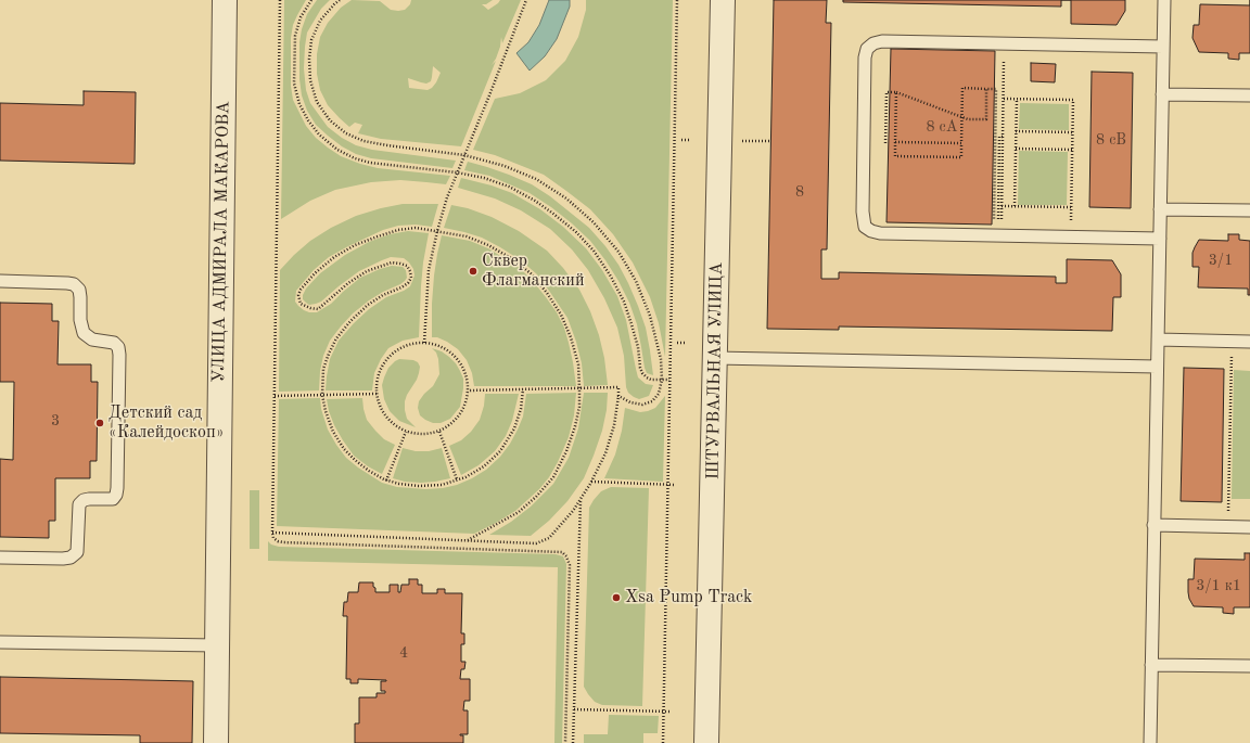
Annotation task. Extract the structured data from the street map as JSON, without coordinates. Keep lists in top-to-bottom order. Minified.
{"streets":{"street":["УЛИЦА АДМИРАЛА МАКАРОВА","ШТУРВАЛЬНАЯ УЛИЦА"]},"places":["Сквер Флагманский","Детский сад «Калейдоскоп»","Xsa Pump Track"],"house_numbers":["8 сА","8 сВ","8","3/1","3","3/1 к1","4"]}
